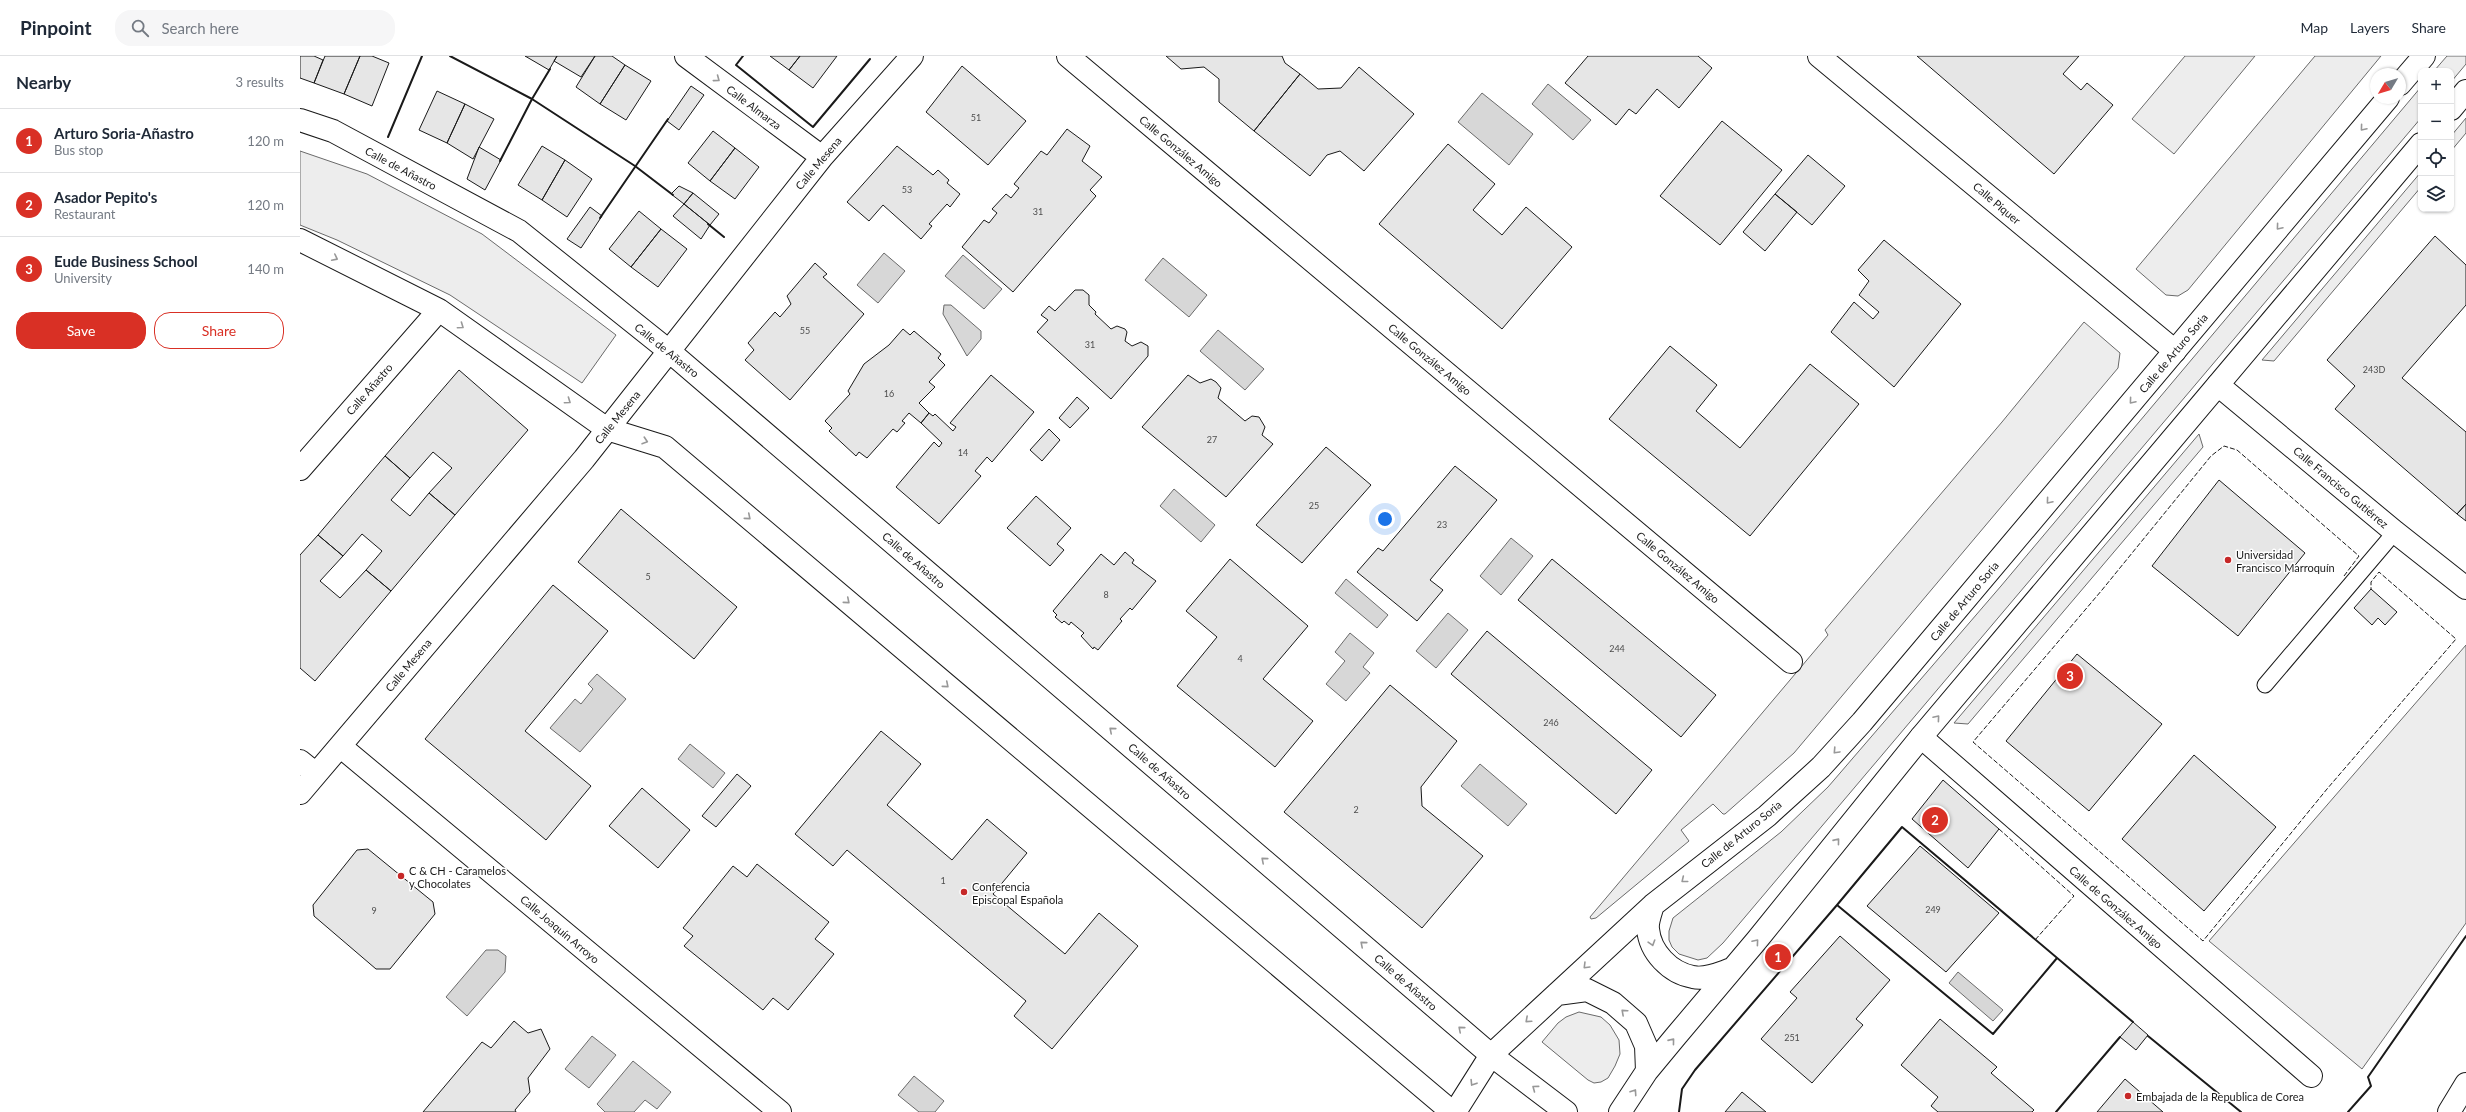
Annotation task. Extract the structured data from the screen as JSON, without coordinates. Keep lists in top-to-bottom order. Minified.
{"streets":{"main road":["Calle Almarza","Calle González Amigo","Calle Mesena","Calle de Añastro","Calle Piquer","Calle de Arturo Soria","Calle Añastro","Calle Francisco Gutiérrez","Calle de González Amigo","Calle Joaquín Arroyo"]},"crossings":[["Calle Almarza","Calle Mesena"],["Calle Mesena","Calle de Añastro"],["Calle Mesena","Calle Joaquín Arroyo"],["Calle de Añastro","Calle de Arturo Soria"],["Calle Piquer","Calle de Arturo Soria"]],"one_way":["Calle Almarza"],"places":["Universidad Francisco Marroquín","C & CH - Caramelos y Chocolates","Conferencia Episcopal Española","Embajada de la Republica de Corea"],"house_numbers":["51","53","31","55","31","243D","16","27","14","25","23","5","8","244","4","246","2","1","249","9","251"],"north":"bottom left","page":{"header":"Pinpoint","search":"Search here","nav":["Map","Layers","Share"],"heading":["Nearby","3 results"],"map_buttons":["+","−"],"list":[{"mark":"1","name":"Arturo Soria-Añastro","note":"Bus stop","value":"120 m"},{"mark":"2","name":"Asador Pepito's","note":"Restaurant","value":"120 m"},{"mark":"3","name":"Eude Business School","note":"University","value":"140 m"}],"buttons":["Save","Share"],"pins":["3","2","1"]}}
